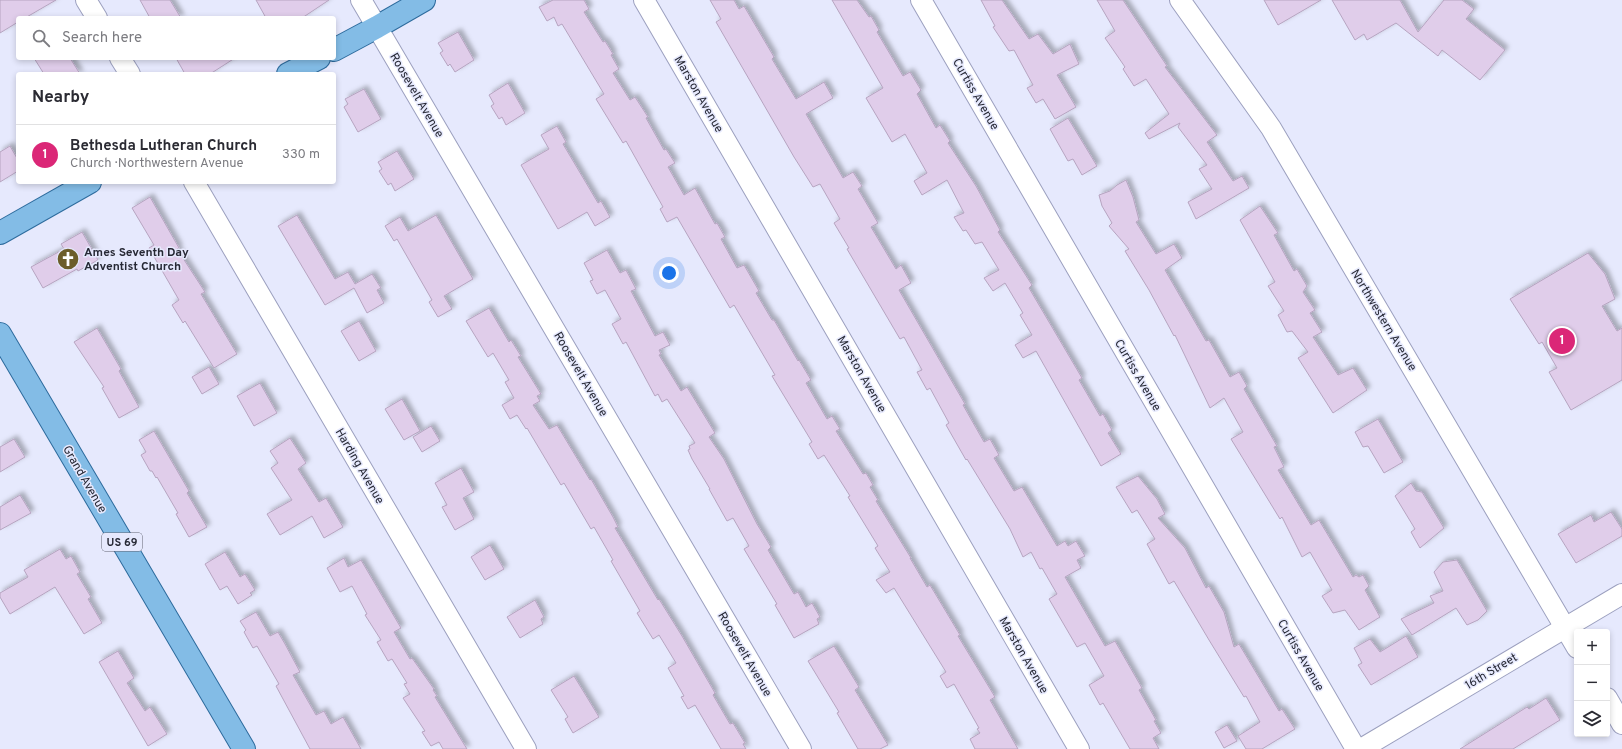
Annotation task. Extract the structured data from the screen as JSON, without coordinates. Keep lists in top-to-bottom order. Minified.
{"streets":{"main road":["Grand Avenue","US 69"],"street":["Marston Avenue","Curtiss Avenue","Roosevelt Avenue","Northwestern Avenue","Harding Avenue","16th Street"]},"crossings":[["Northwestern Avenue","16th Street"]],"places":{"church":["Ames Seventh Day Adventist Church"]},"page":{"search":"Search here","heading":"Nearby","list":[{"mark":"1","name":"Bethesda Lutheran Church","note":"Church · Northwestern Avenue","value":"330 m"}],"pins":"1","map_buttons":["+","−"]}}
